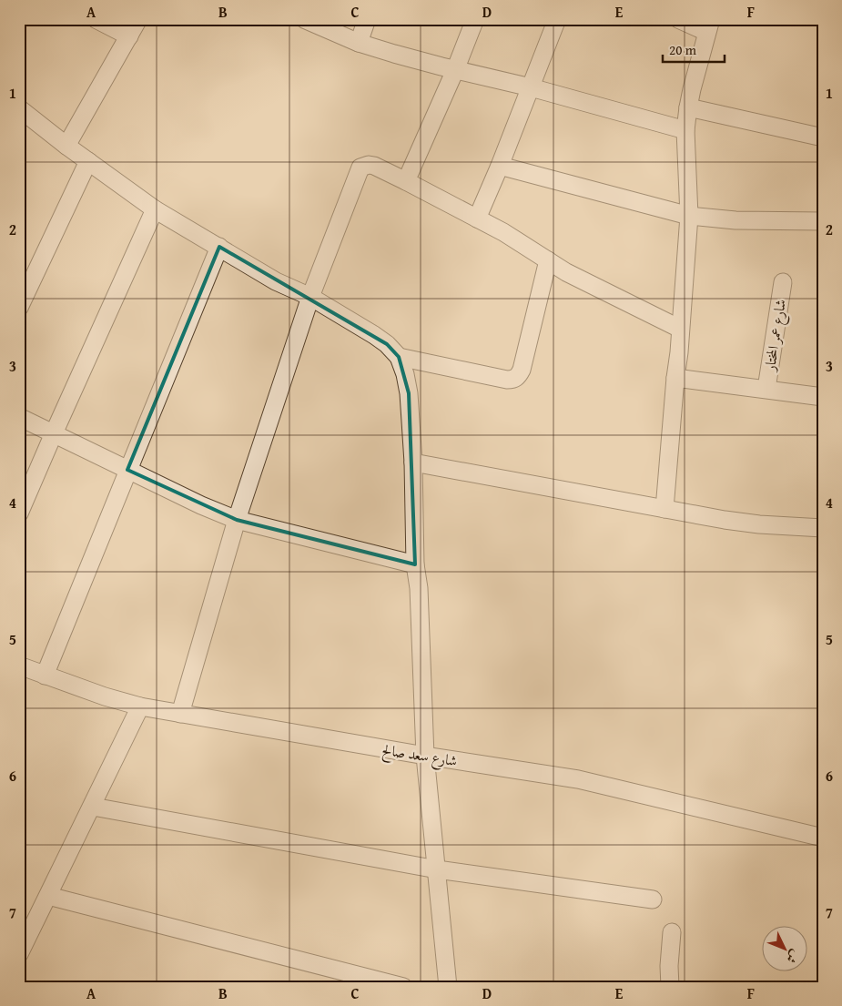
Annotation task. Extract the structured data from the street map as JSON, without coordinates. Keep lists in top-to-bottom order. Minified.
{"streets":{"street":["شارع عمر المختار","شارع سعد صالح"]},"scale_bar":"20 m","north":"bottom right","grid":{"columns":["A","B","C","D","E","F"],"rows":["1","2","3","4","5","6","7"]}}
